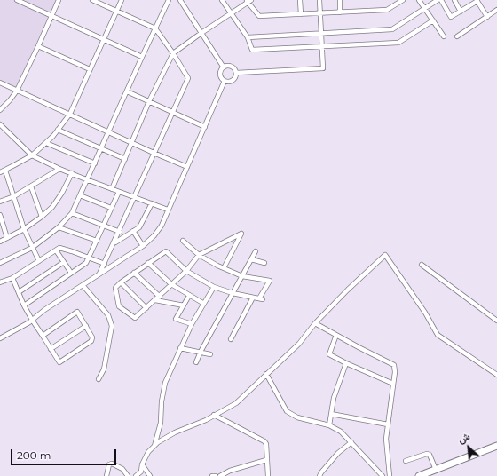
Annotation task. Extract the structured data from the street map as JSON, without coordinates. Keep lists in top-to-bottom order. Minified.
{"scale_bar":"200 m","north":"top left"}
